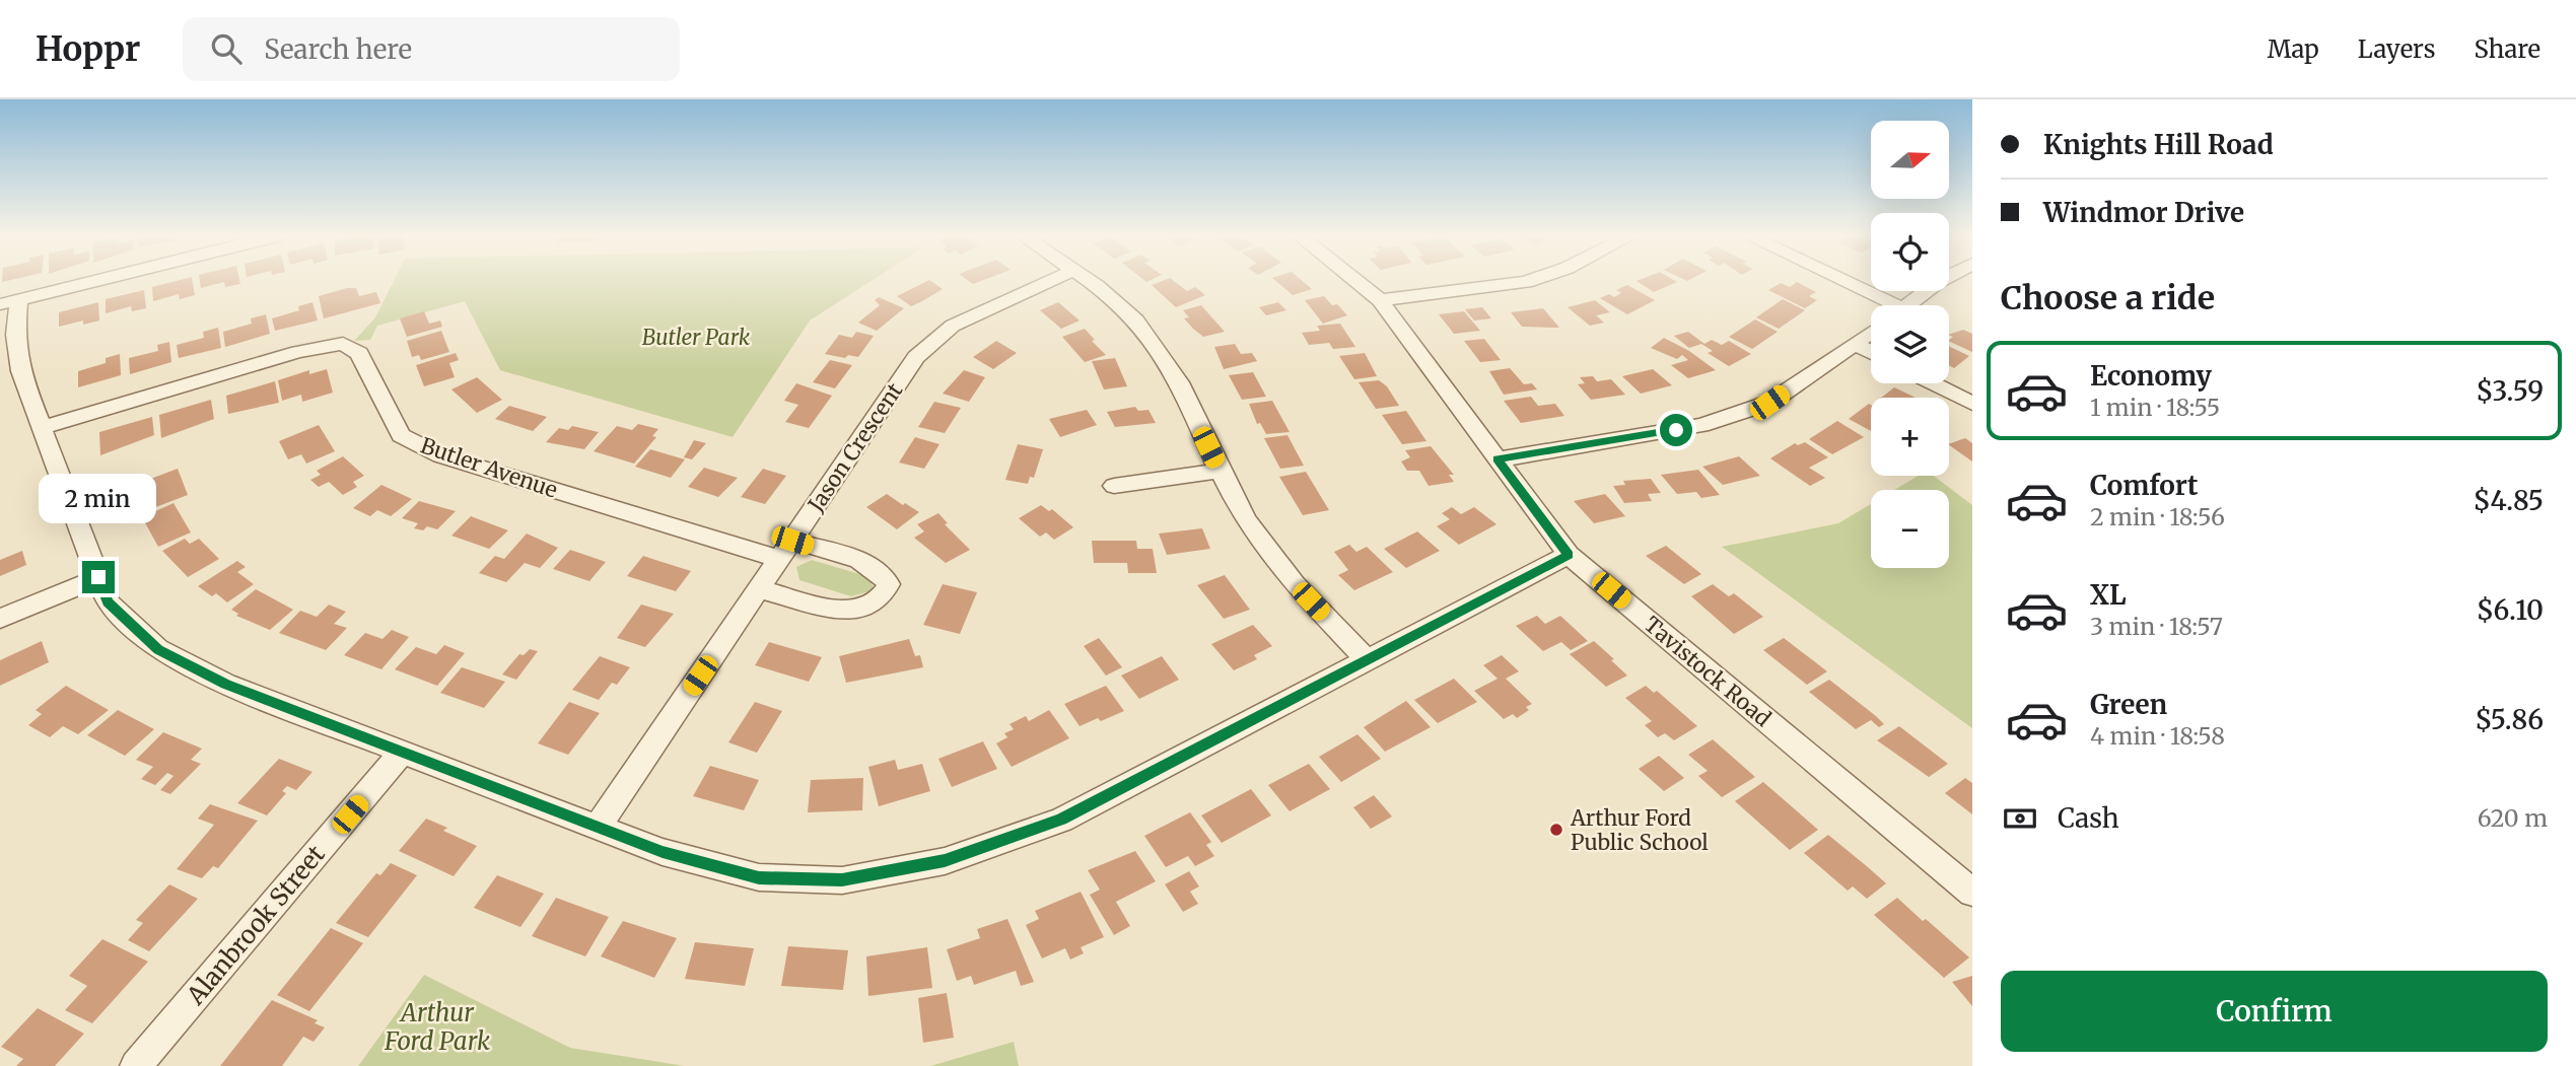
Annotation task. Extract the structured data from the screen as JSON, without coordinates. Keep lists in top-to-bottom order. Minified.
{"streets":{"street":["Jason Crescent","Butler Avenue","Tavistock Road","Alanbrook Street"]},"crossings":[["Jason Crescent","Butler Avenue"]],"parks":["Butler Park","Arthur Ford Park"],"places":["Arthur Ford Public School"],"north":"right","page":{"header":"Hoppr","search":"Search here","nav":["Map","Layers","Share"],"banner":["Knights Hill Road","Windmor Drive"],"map_buttons":["+","−"],"heading":"Choose a ride","list":[{"name":"Economy","note":"1 min · 18:55","value":"$3.59"},{"name":"Comfort","note":"2 min · 18:56","value":"$4.85"},{"name":"XL","note":"3 min · 18:57","value":"$6.10"},{"name":"Green","note":"4 min · 18:58","value":"$5.86"}],"bubble":"2 min","pay":["Cash","620 m"],"buttons":"Confirm"}}
